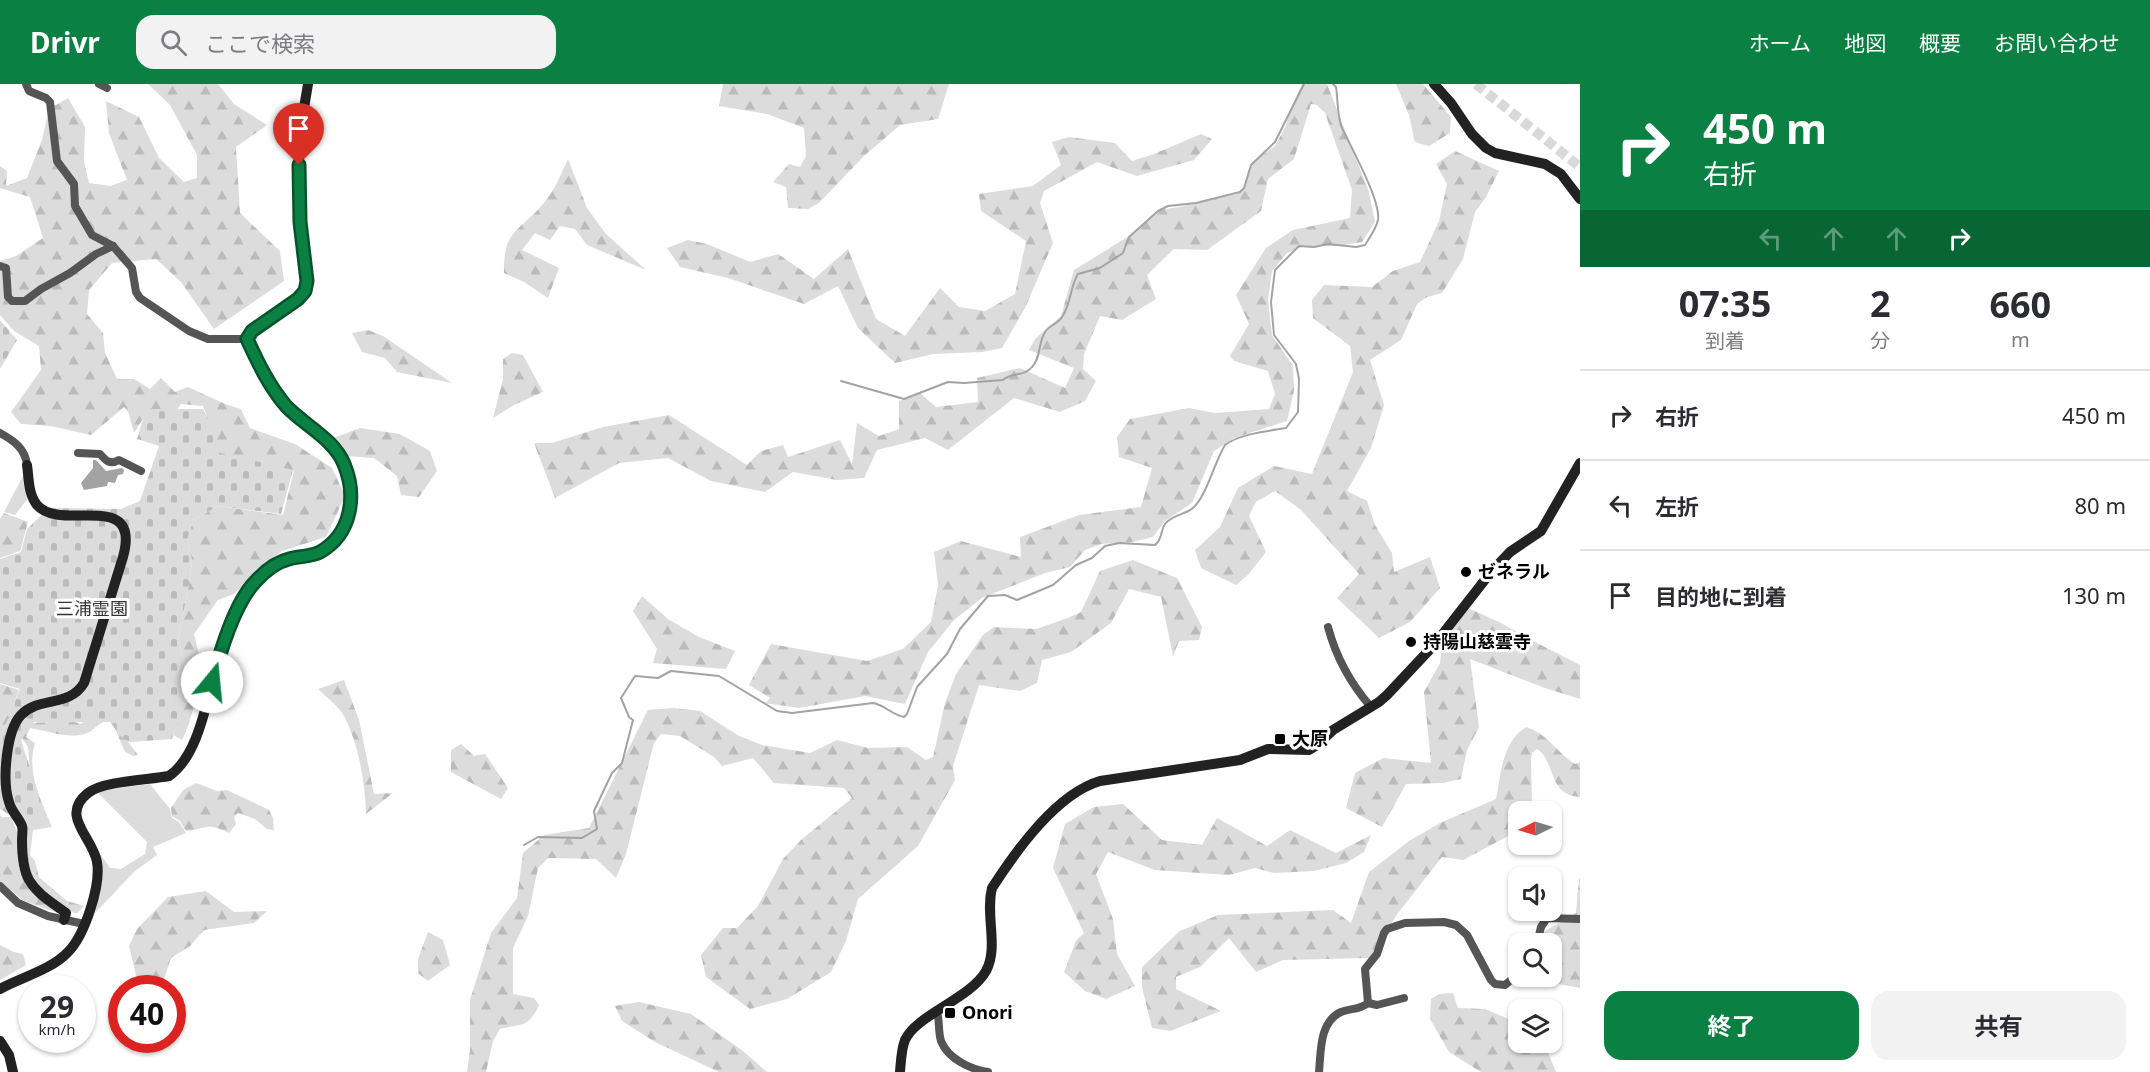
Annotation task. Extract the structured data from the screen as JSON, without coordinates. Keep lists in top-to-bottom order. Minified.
{"parks":["三浦霊園"],"places":{"other":["ゼネラル","持陽山慈雲寺"],"transit":["大原","Onori"]},"north":"left","page":{"header":"Drivr","search":"ここで検索","nav":["ホーム","地図","概要","お問い合わせ"],"turn":["450 m","右折"],"eta":["07:35","到着","2","分","660","m"],"list":[{"name":"右折","value":"450 m"},{"name":"左折","value":"80 m"},{"name":"目的地に到着","value":"130 m"}],"speed":"29 km/h","limit":"40","buttons":["終了","共有"]}}
